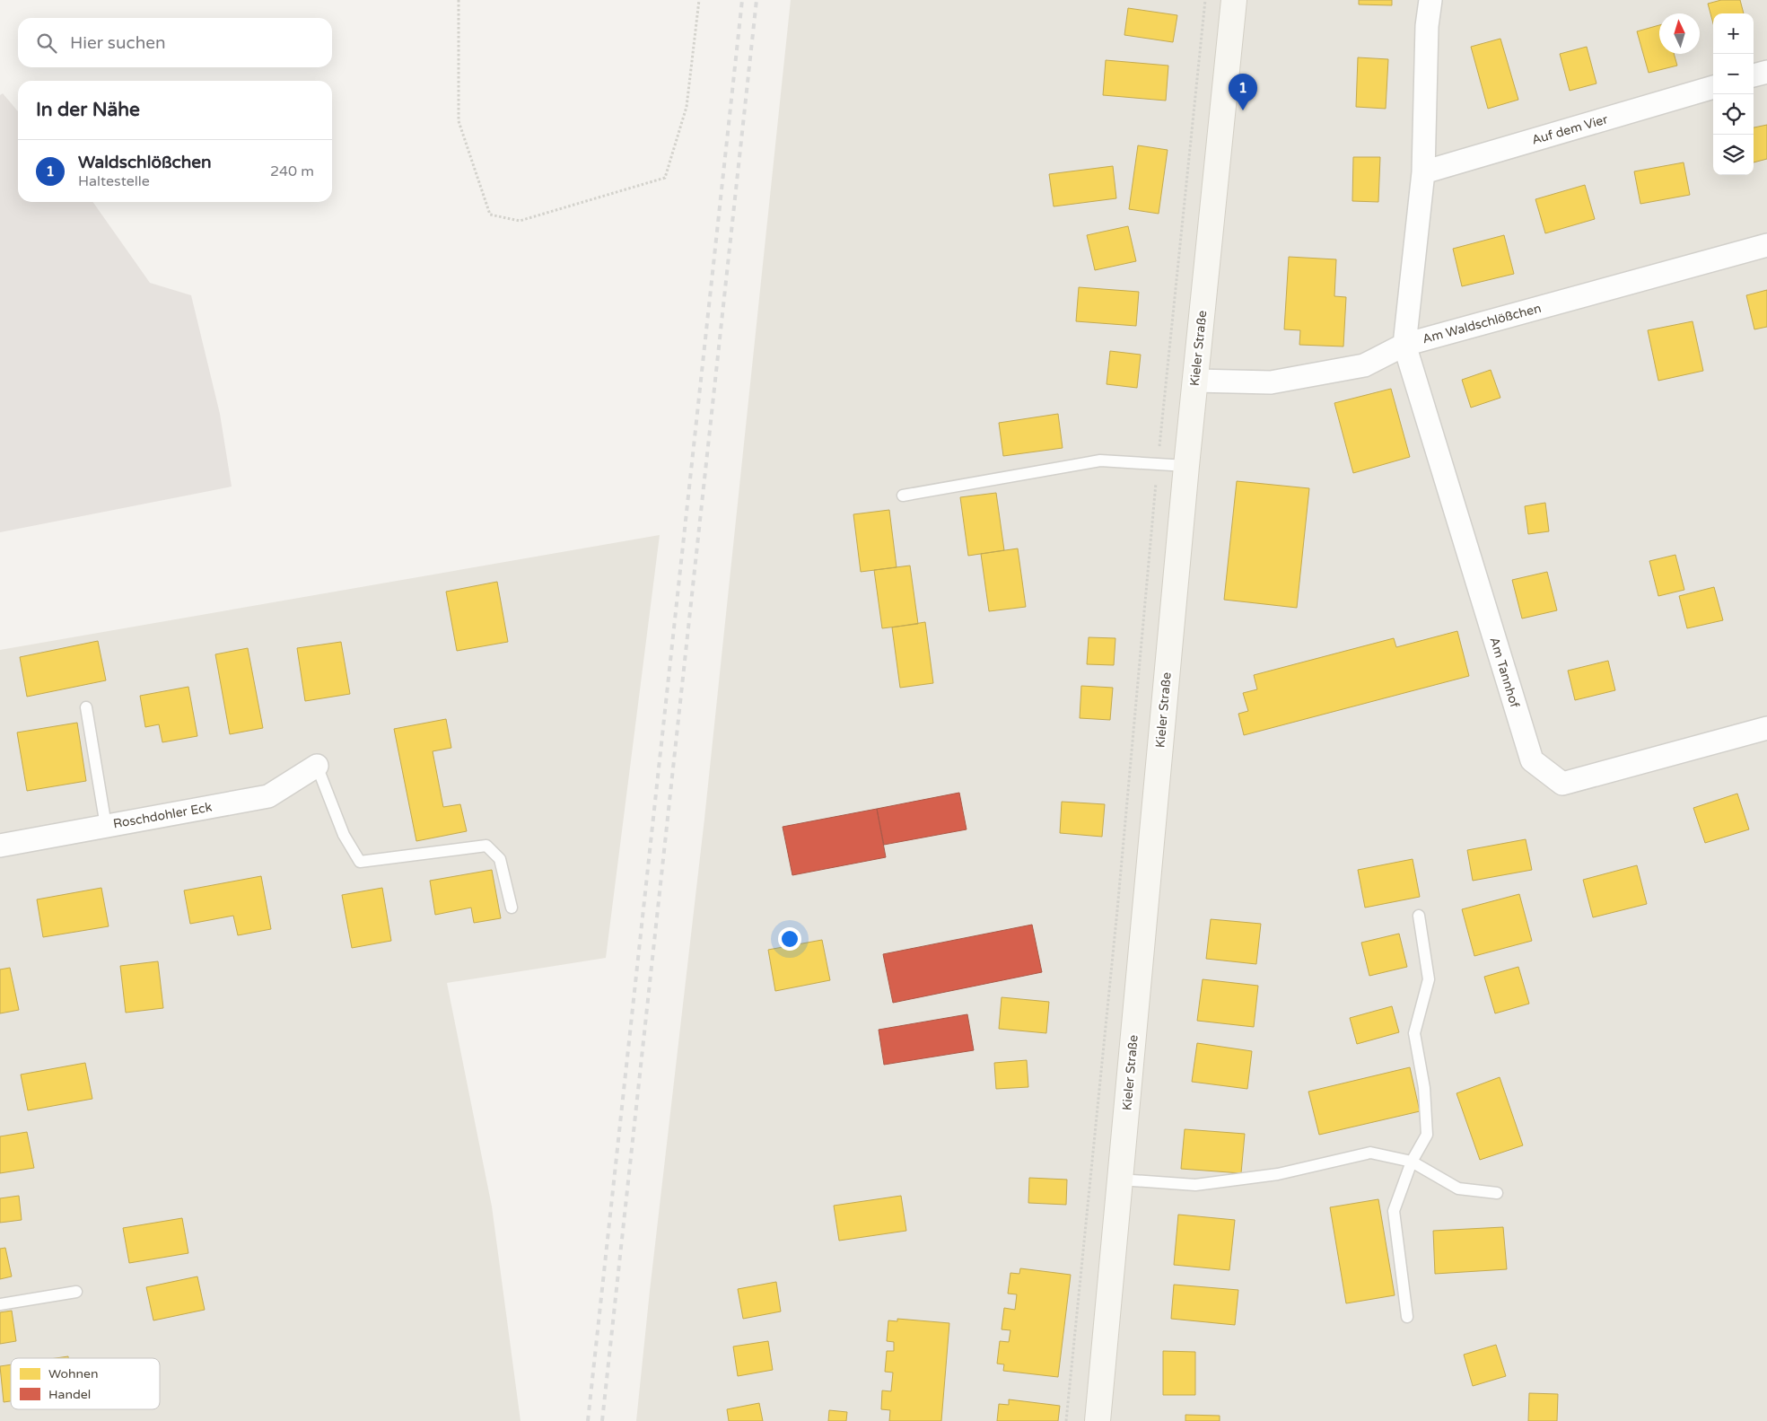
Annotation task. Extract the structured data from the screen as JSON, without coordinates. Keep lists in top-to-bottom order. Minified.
{"streets":{"main road":["Kieler Straße"],"street":["Auf dem Vier","Am Waldschlößchen","Am Tannhof","Roschdohler Eck"]},"crossings":[["Am Waldschlößchen","Kieler Straße"],["Am Waldschlößchen","Am Tannhof"]],"legend":["Wohnen","Handel"],"north":"top","page":{"map_buttons":["+","−"],"search":"Hier suchen","pins":"1","heading":"In der Nähe","list":[{"mark":"1","name":"Waldschlößchen","note":"Haltestelle","value":"240 m"}]}}
